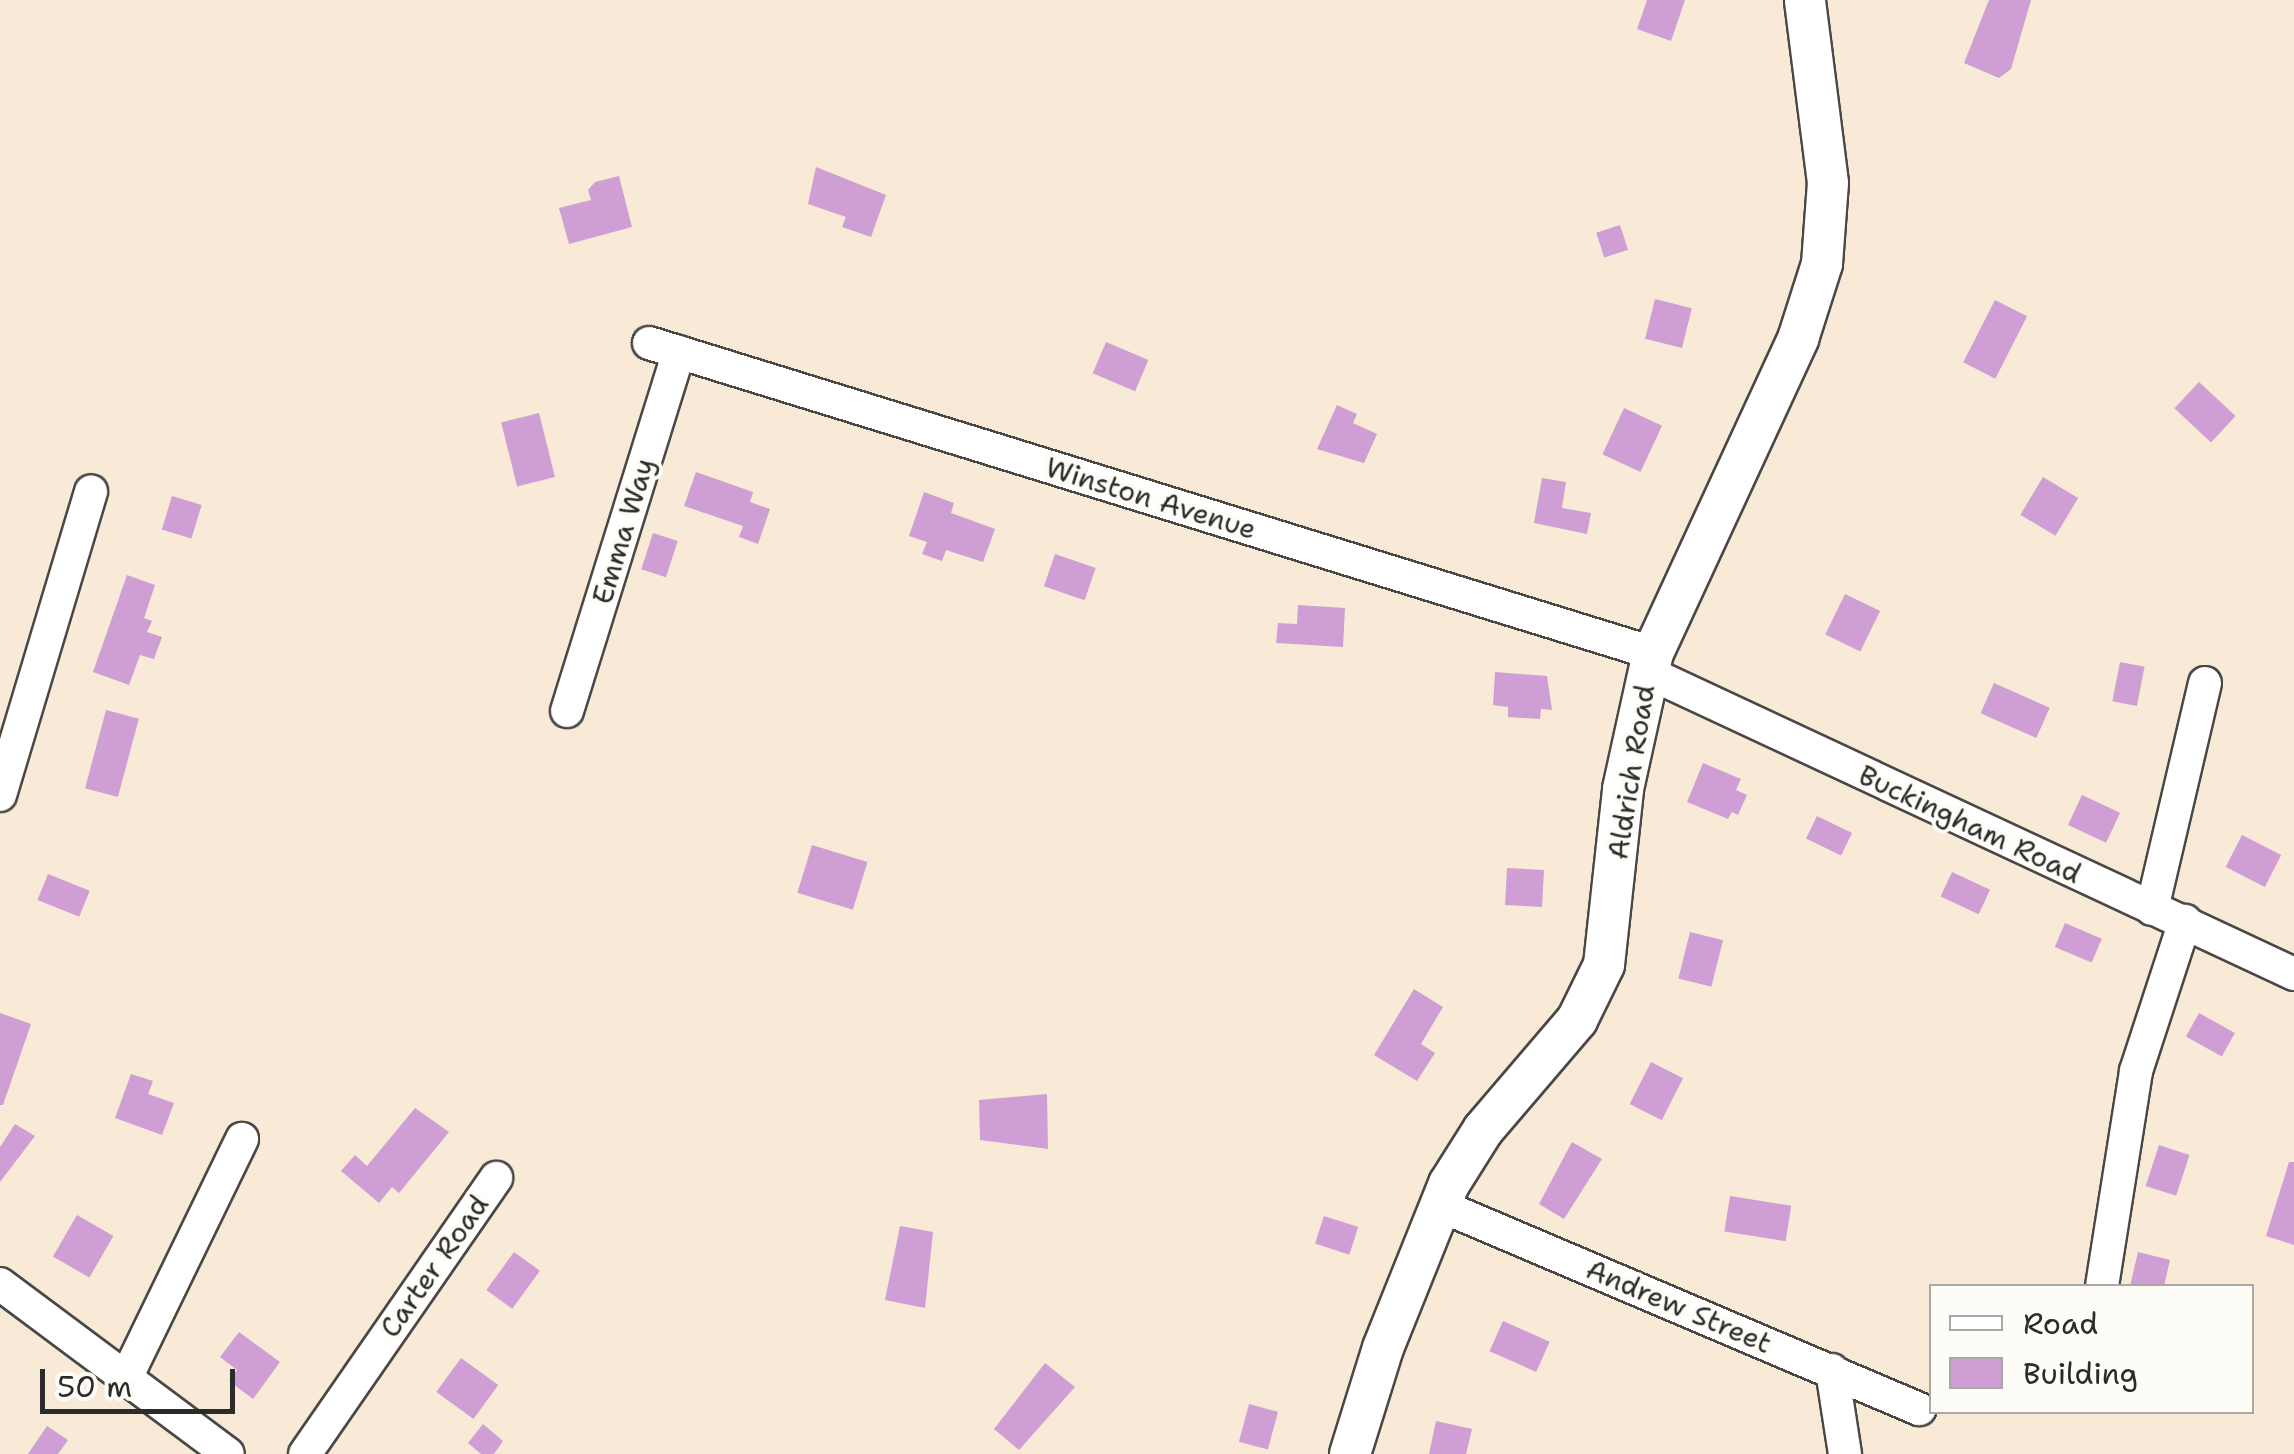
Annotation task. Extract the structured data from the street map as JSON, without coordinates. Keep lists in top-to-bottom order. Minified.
{"streets":{"street":["Winston Avenue","Emma Way","Aldrich Road","Buckingham Road","Carter Road","Andrew Street"]},"crossings":[["Winston Avenue","Emma Way"],["Winston Avenue","Aldrich Road"],["Winston Avenue","Buckingham Road"],["Aldrich Road","Buckingham Road"],["Aldrich Road","Andrew Street"]],"legend":["Road","Building"],"scale_bar":"50 m"}
